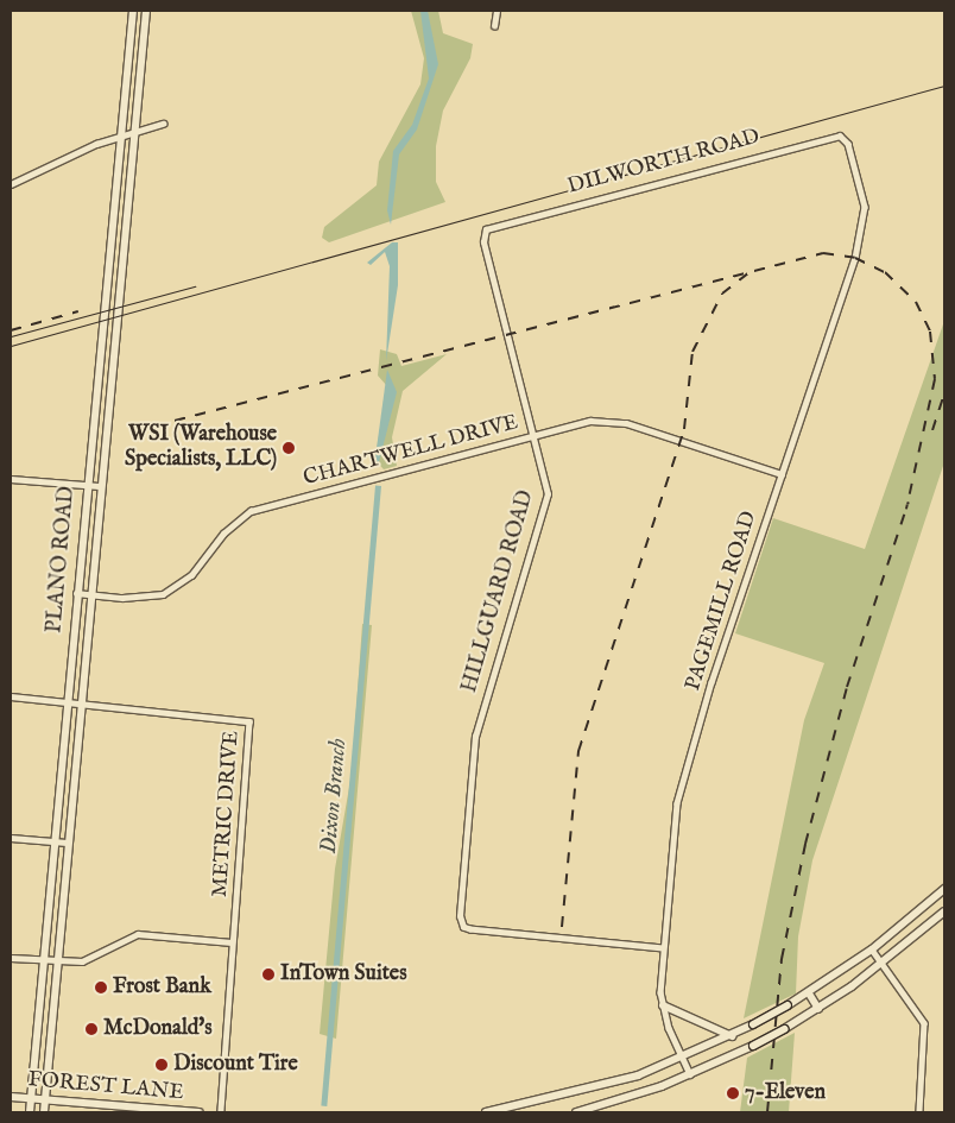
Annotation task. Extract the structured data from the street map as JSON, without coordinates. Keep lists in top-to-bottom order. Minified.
{"streets":{"main road":["PLANO ROAD","FOREST LANE"],"street":["DILWORTH ROAD","CHARTWELL DRIVE","HILLGUARD ROAD","PAGEMILL ROAD","METRIC DRIVE"]},"crossings":[["DILWORTH ROAD","HILLGUARD ROAD"],["DILWORTH ROAD","PAGEMILL ROAD"],["CHARTWELL DRIVE","PLANO ROAD"],["CHARTWELL DRIVE","HILLGUARD ROAD"],["CHARTWELL DRIVE","PAGEMILL ROAD"],["PLANO ROAD","METRIC DRIVE"],["PLANO ROAD","FOREST LANE"],["HILLGUARD ROAD","PAGEMILL ROAD"]],"water":["Dixon Branch"],"places":["WSI (Warehouse Specialists, LLC)","InTown Suites","Frost Bank","McDonald's","Discount Tire","7-Eleven"]}
